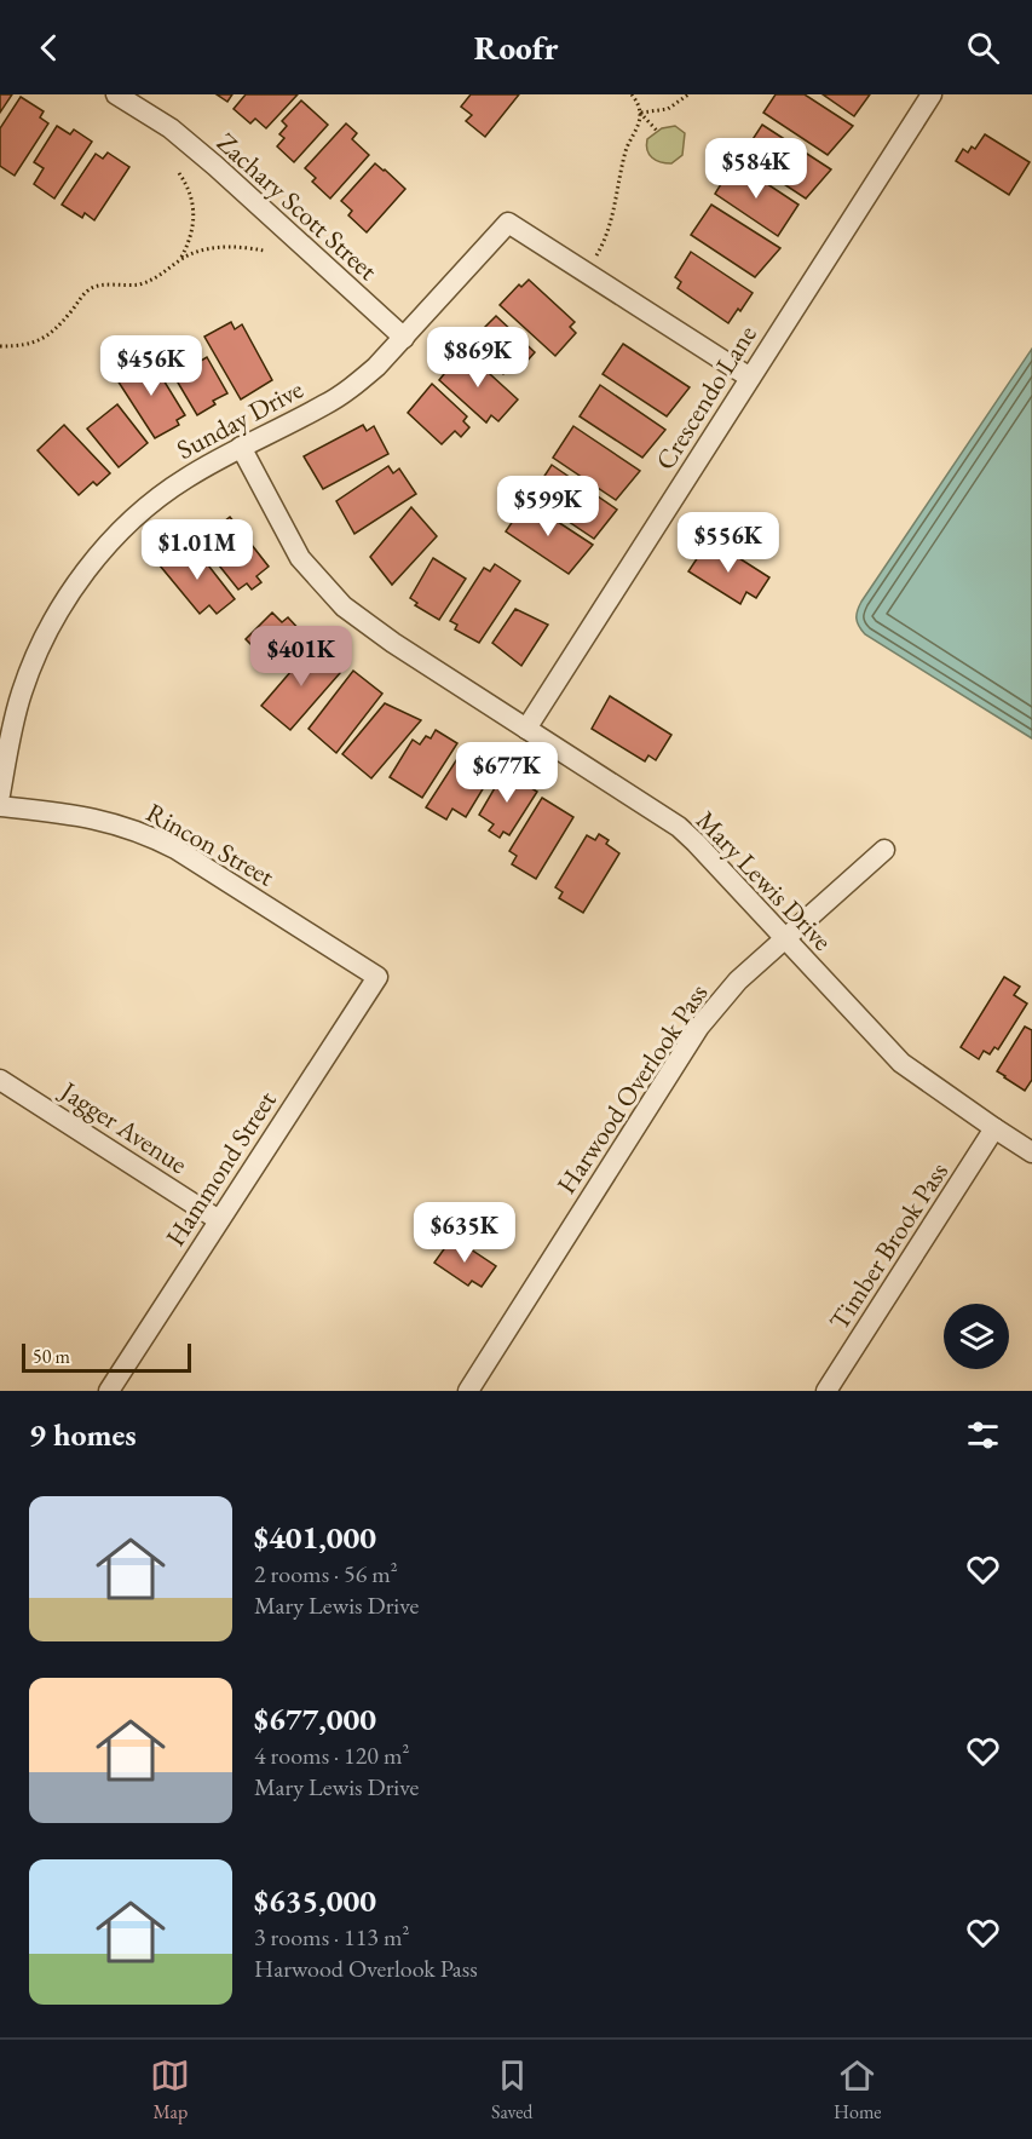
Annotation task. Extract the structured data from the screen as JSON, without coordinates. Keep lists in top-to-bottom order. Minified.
{"streets":{"street":["Zachary Scott Street","Crescendo Lane","Sunday Drive","Rincon Street","Mary Lewis Drive","Harwood Overlook Pass","Jagger Avenue","Hammond Street","Timber Brook Pass"]},"crossings":[["Zachary Scott Street","Sunday Drive"],["Crescendo Lane","Sunday Drive"],["Crescendo Lane","Mary Lewis Drive"],["Sunday Drive","Mary Lewis Drive"],["Rincon Street","Hammond Street"],["Mary Lewis Drive","Harwood Overlook Pass"],["Mary Lewis Drive","Timber Brook Pass"],["Jagger Avenue","Hammond Street"]],"scale_bar":"50 m","page":{"header":"Roofr","price":["$584K","$869K","$456K","$599K","$556K","$1.01M","$401K","$677K","$635K"],"scale":"50 m","heading":"9 homes","list":[{"name":"$401,000","note":"2 rooms · 56 m² · Mary Lewis Drive"},{"name":"$677,000","note":"4 rooms · 120 m² · Mary Lewis Drive"},{"name":"$635,000","note":"3 rooms · 113 m² · Harwood Overlook Pass"}],"tabs":["Map","Saved","Home"]}}
